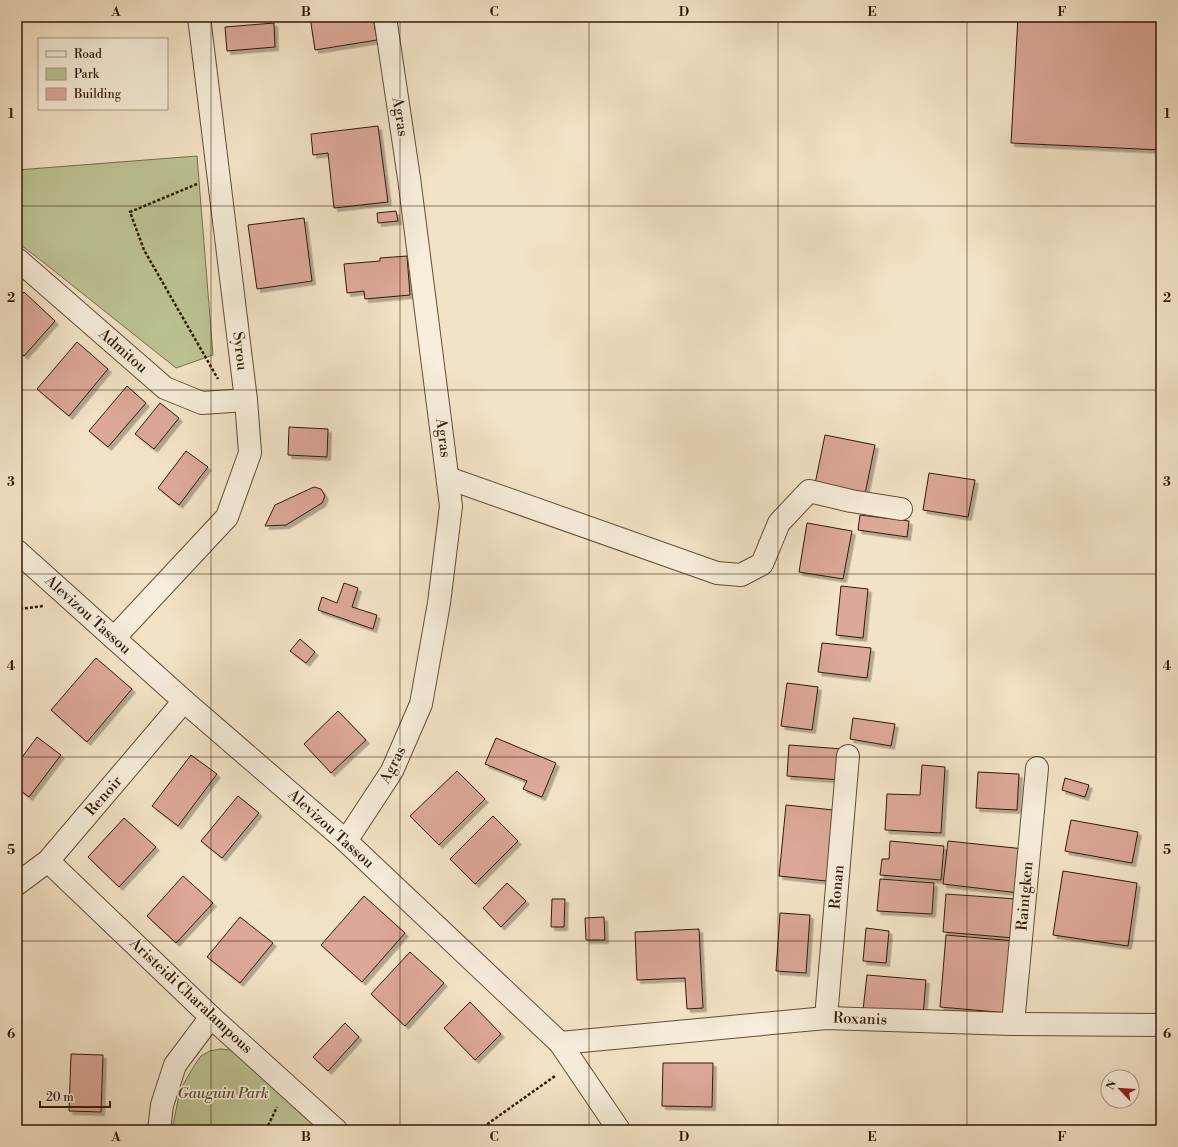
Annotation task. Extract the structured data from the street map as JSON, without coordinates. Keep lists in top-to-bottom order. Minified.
{"streets":{"street":["Agras","Admitou","Syrou","Alevizou Tassou","Renoir","Ronan","Raintgken","Aristeidi Charalampous","Roxanis"]},"crossings":[["Agras","Alevizou Tassou"],["Admitou","Syrou"],["Syrou","Alevizou Tassou"],["Alevizou Tassou","Renoir"],["Alevizou Tassou","Roxanis"],["Renoir","Aristeidi Charalampous"],["Ronan","Roxanis"],["Raintgken","Roxanis"]],"parks":["Gauguin Park"],"legend":["Road","Park","Building"],"scale_bar":"20 m","north":"top left","grid":{"columns":["A","B","C","D","E","F"],"rows":["1","2","3","4","5","6"]}}
